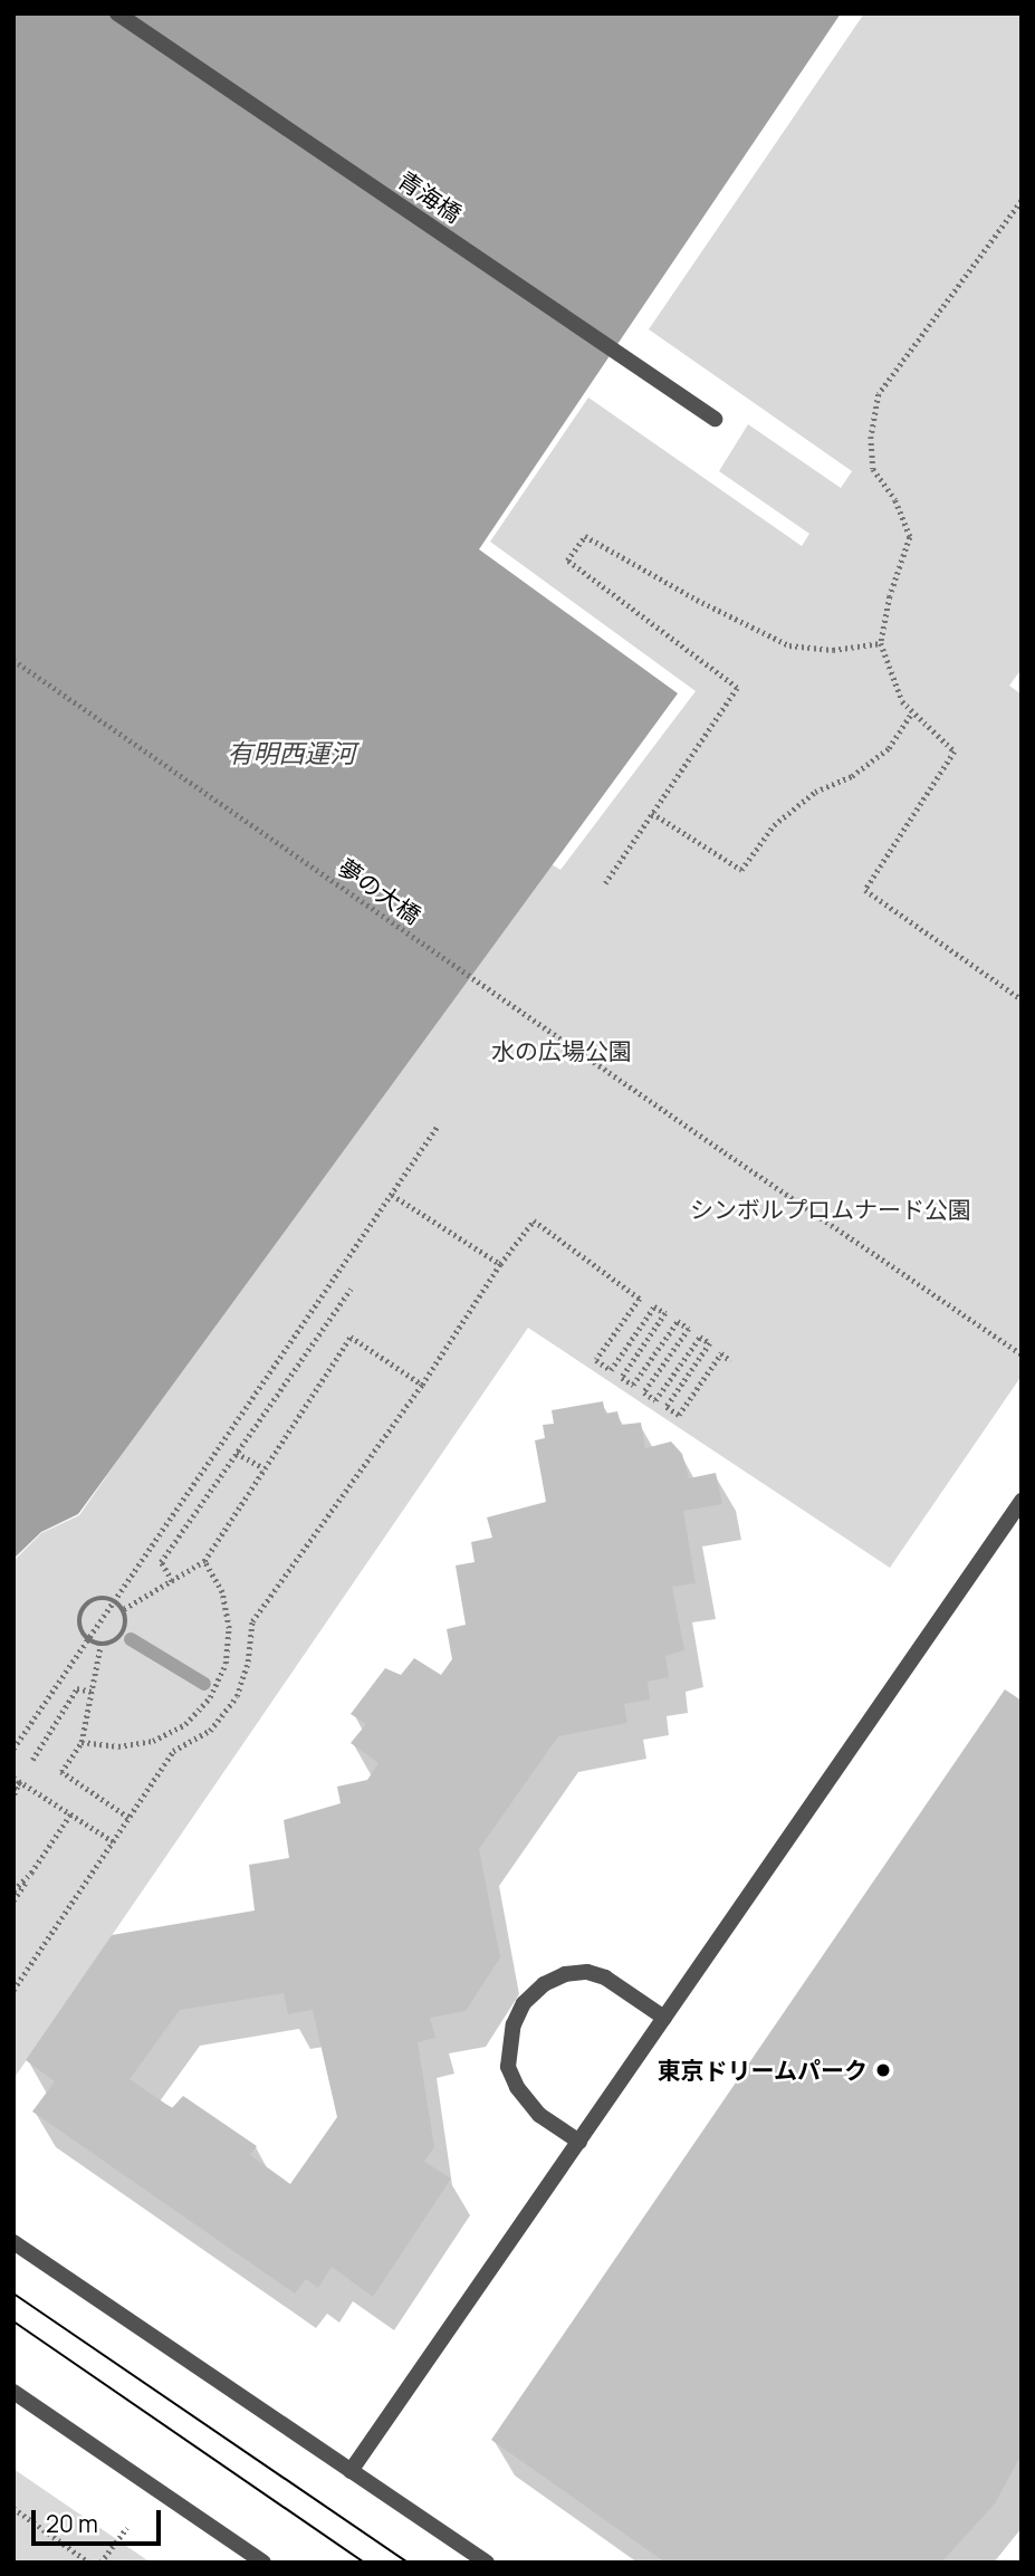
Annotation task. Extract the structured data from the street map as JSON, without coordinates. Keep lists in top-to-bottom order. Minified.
{"streets":{"street":["青海橋"],"path":["夢の大橋"]},"water":["有明西運河"],"parks":["水の広場公園","シンボルプロムナード公園"],"places":["東京ドリームパーク"],"scale_bar":"20 m"}
